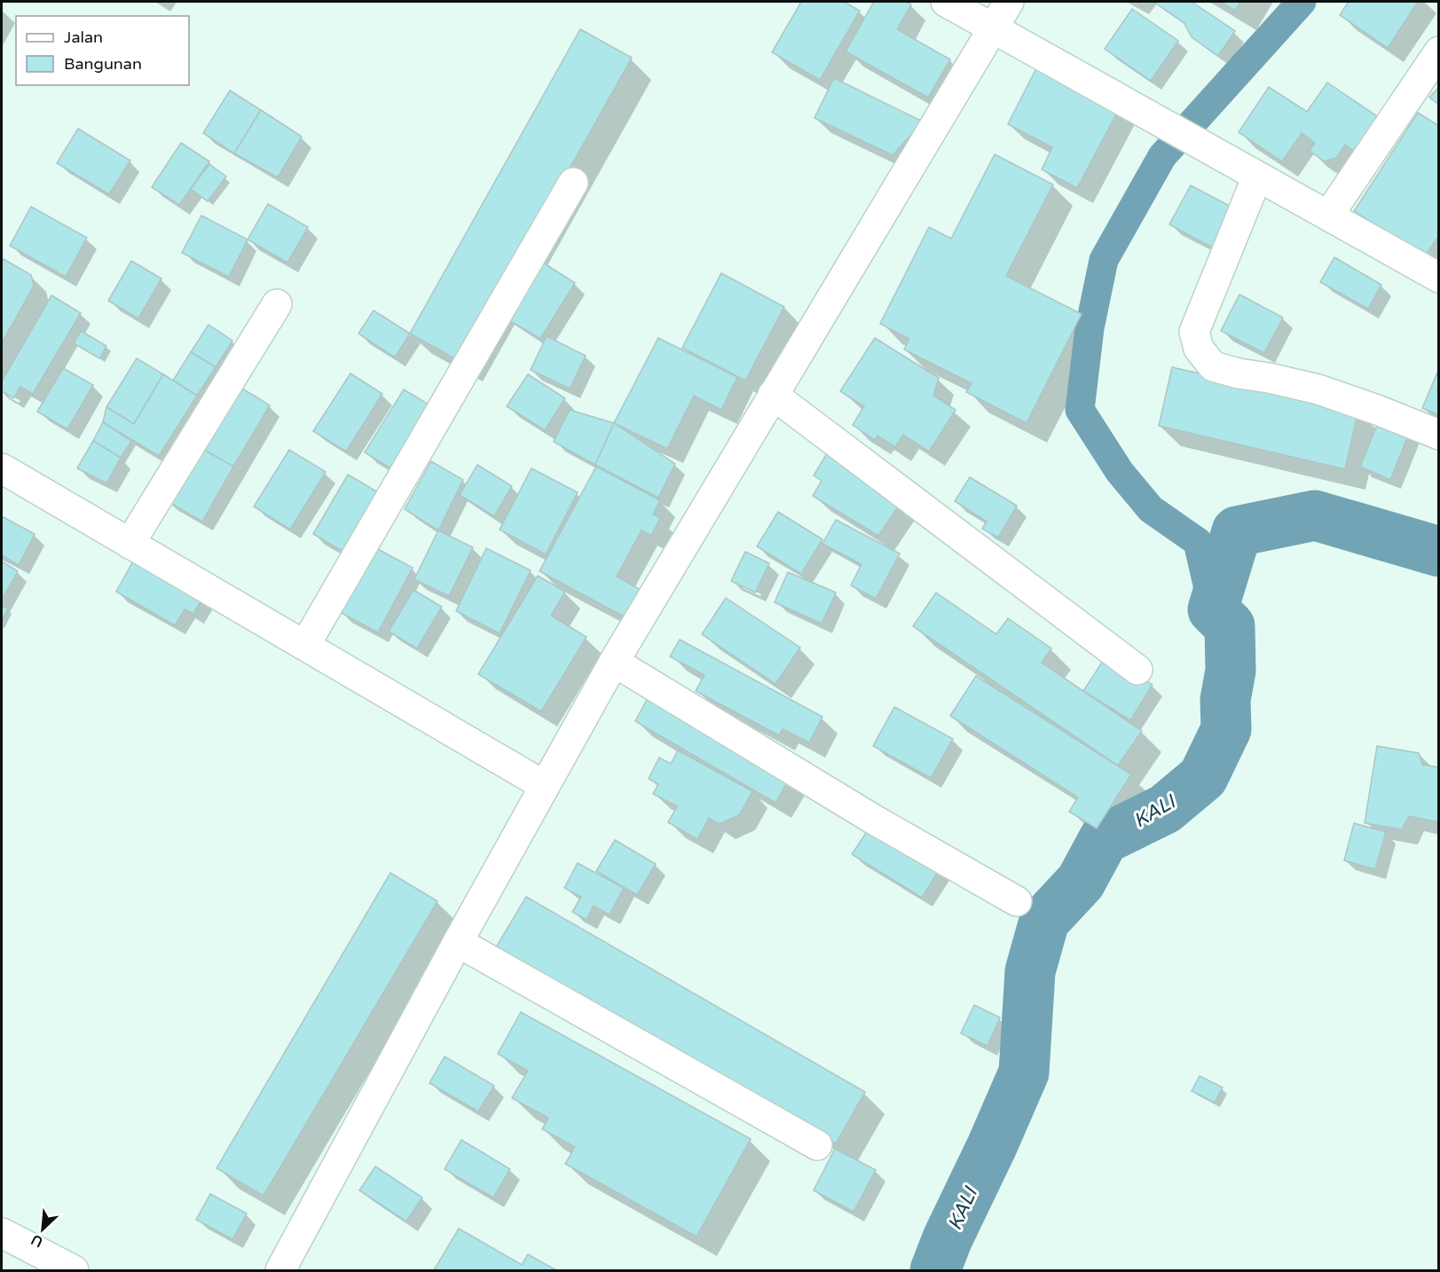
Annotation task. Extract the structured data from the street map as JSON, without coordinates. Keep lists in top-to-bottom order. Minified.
{"water":["KALI"],"legend":["Jalan","Bangunan"],"north":"bottom left"}
